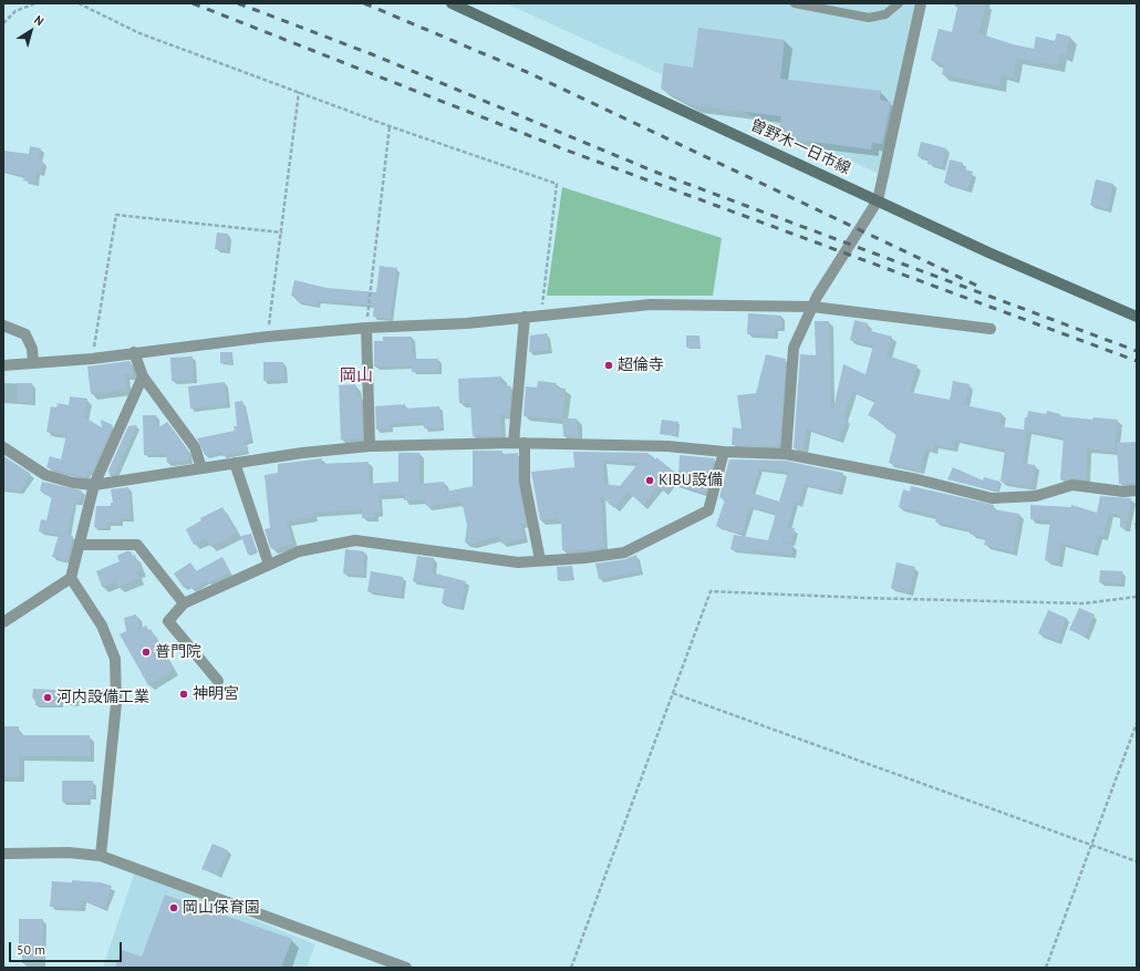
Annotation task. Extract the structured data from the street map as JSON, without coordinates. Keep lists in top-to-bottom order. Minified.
{"streets":{"main road":["曽野木一日市線"]},"districts":["岡山"],"places":["超倫寺","KIBU設備","普門院","神明宮","河内設備工業","岡山保育園"],"scale_bar":"50 m","north":"top right"}
